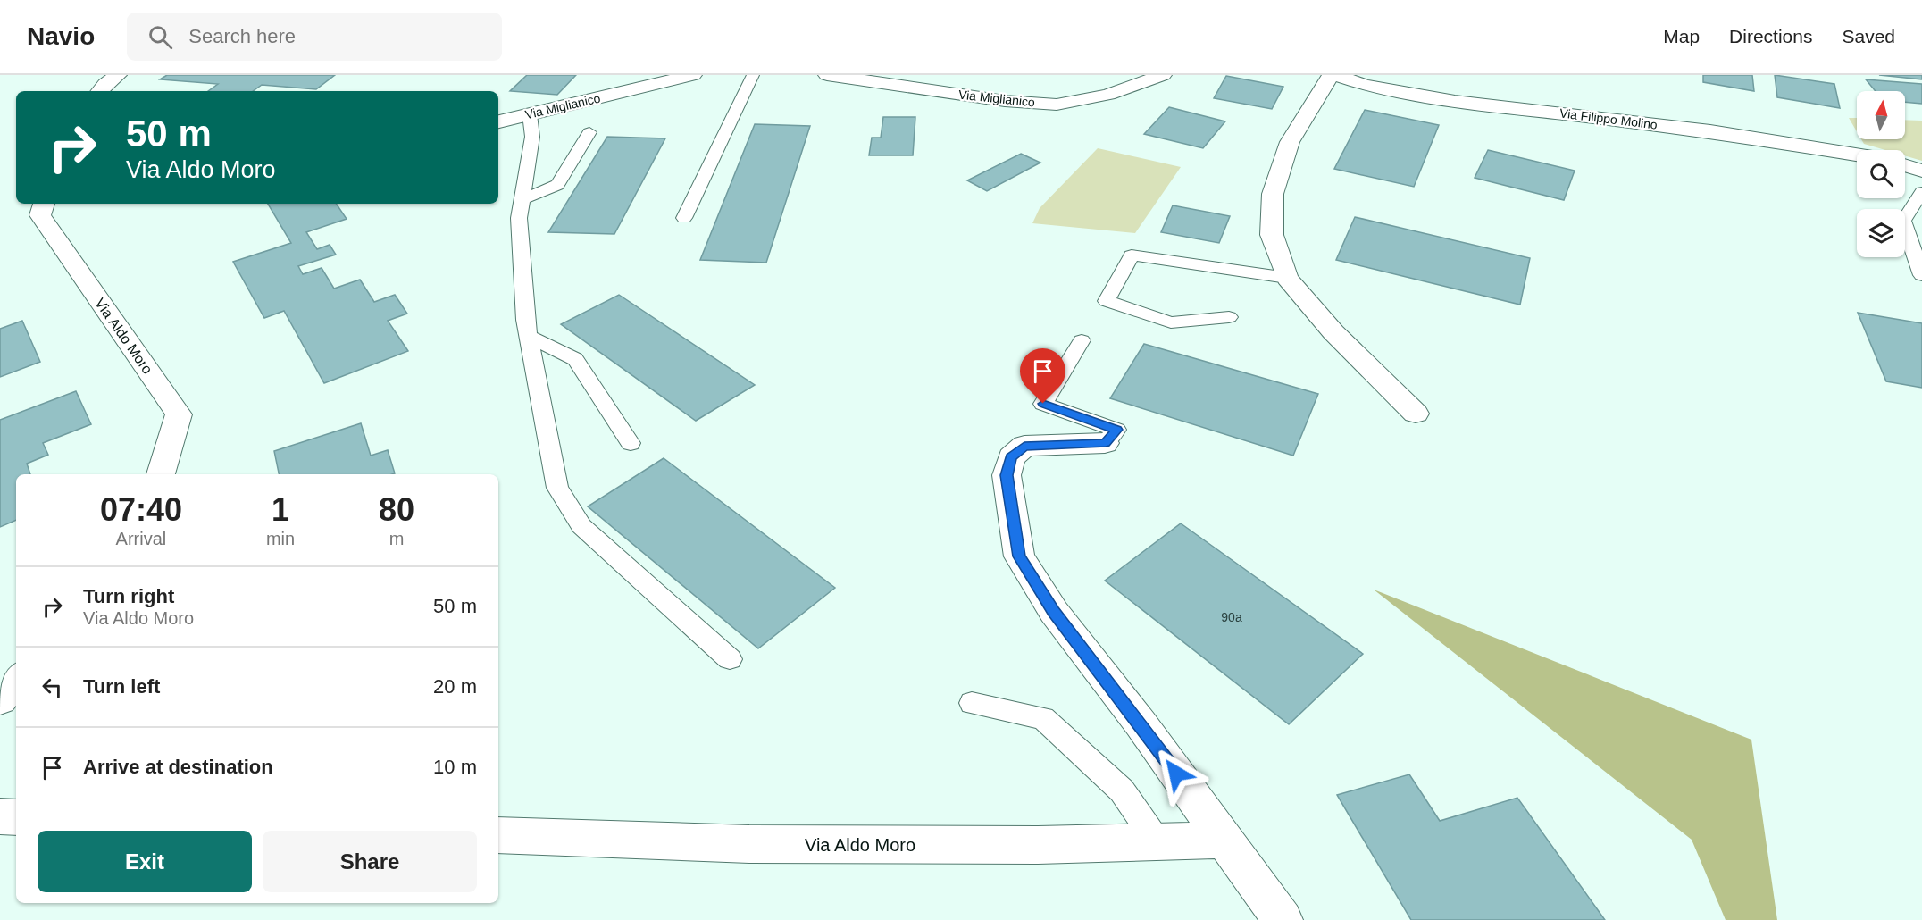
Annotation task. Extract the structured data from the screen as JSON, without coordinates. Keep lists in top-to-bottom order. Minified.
{"streets":{"street":["Via Miglianico","Via Filippo Molino","Via Aldo Moro"]},"house_numbers":["90a"],"north":"top","page":{"header":"Navio","search":"Search here","nav":["Map","Directions","Saved"],"turn":["50 m","Via Aldo Moro"],"eta":["07:40","Arrival","1","min","80","m"],"list":[{"name":"Turn right","note":"Via Aldo Moro","value":"50 m"},{"name":"Turn left","value":"20 m"},{"name":"Arrive at destination","value":"10 m"}],"buttons":["Exit","Share"]}}
